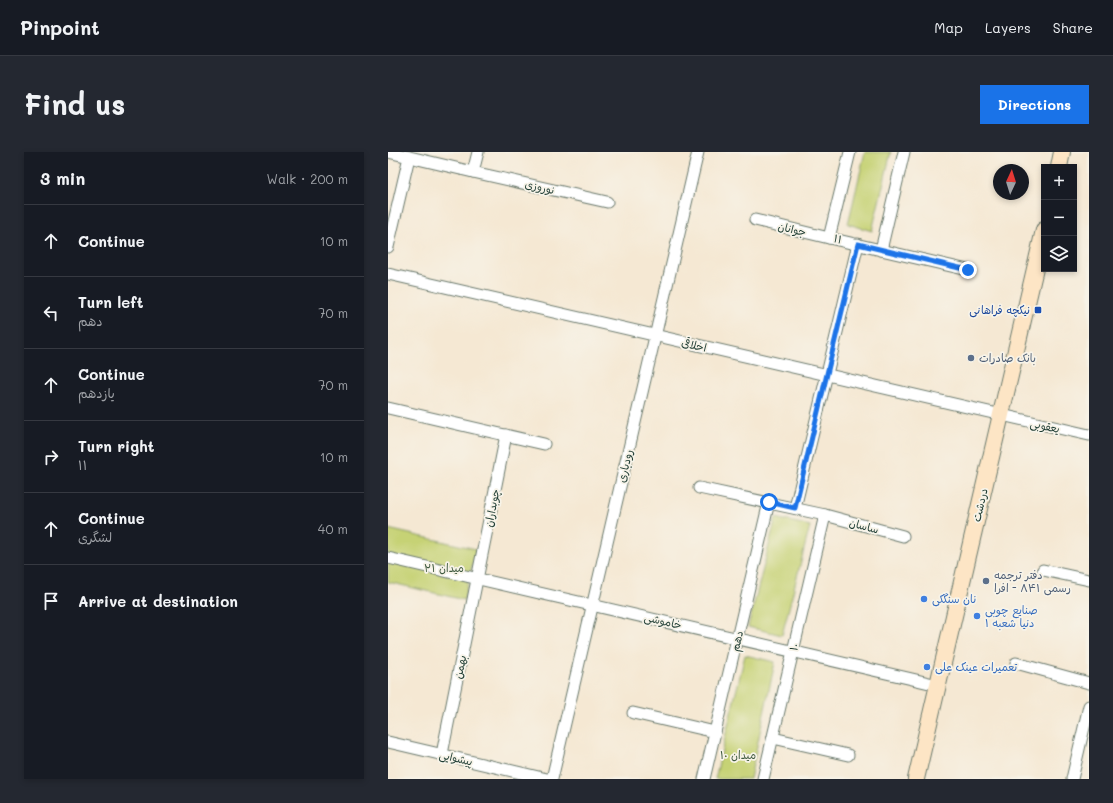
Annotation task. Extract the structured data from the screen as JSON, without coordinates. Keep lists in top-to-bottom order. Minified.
{"streets":{"main road":["دردشت"],"street":["نوروزی","جوانان","۱۱","اخلاقی","یعقوبی","رودباری","چوبداران","ساسان","خاموشی","دهم","۱۰","بهمن","پیشوایی"]},"crossings":[["جوانان","۱۱"],["اخلاقی","یعقوبی"],["اخلاقی","رودباری"],["اخلاقی","دردشت"],["یعقوبی","دردشت"],["رودباری","خاموشی"],["دردشت","خاموشی"],["چوبداران","خاموشی"],["چوبداران","بهمن"],["ساسان","دهم"],["ساسان","۱۰"],["خاموشی","دهم"],["خاموشی","۱۰"],["خاموشی","بهمن"],["بهمن","پیشوایی"]],"parks":["میدان ۲۱","میدان ۱۰"],"places":{"transit":["نیکچه فراهانی"],"other":["بانک صادرات","دفتر ترجمه رسمی ۸۴۱ - افرا","نان سنگکی","صنایع چوبی دنیا شعبه ۱","تعمیرات عینک علی"]},"north":"top","page":{"header":"Pinpoint","nav":["Map","Layers","Share"],"buttons":"Directions","title":"Find us","heading":["3 min","Walk · 200 m"],"map_buttons":["+","−"],"list":[["Continue","10 m"],["Turn left","دهم","70 m"],["Continue","یازدهم","70 m"],["Turn right","۱۱","10 m"],["Continue","لشگری","40 m"],"Arrive at destination"]}}
